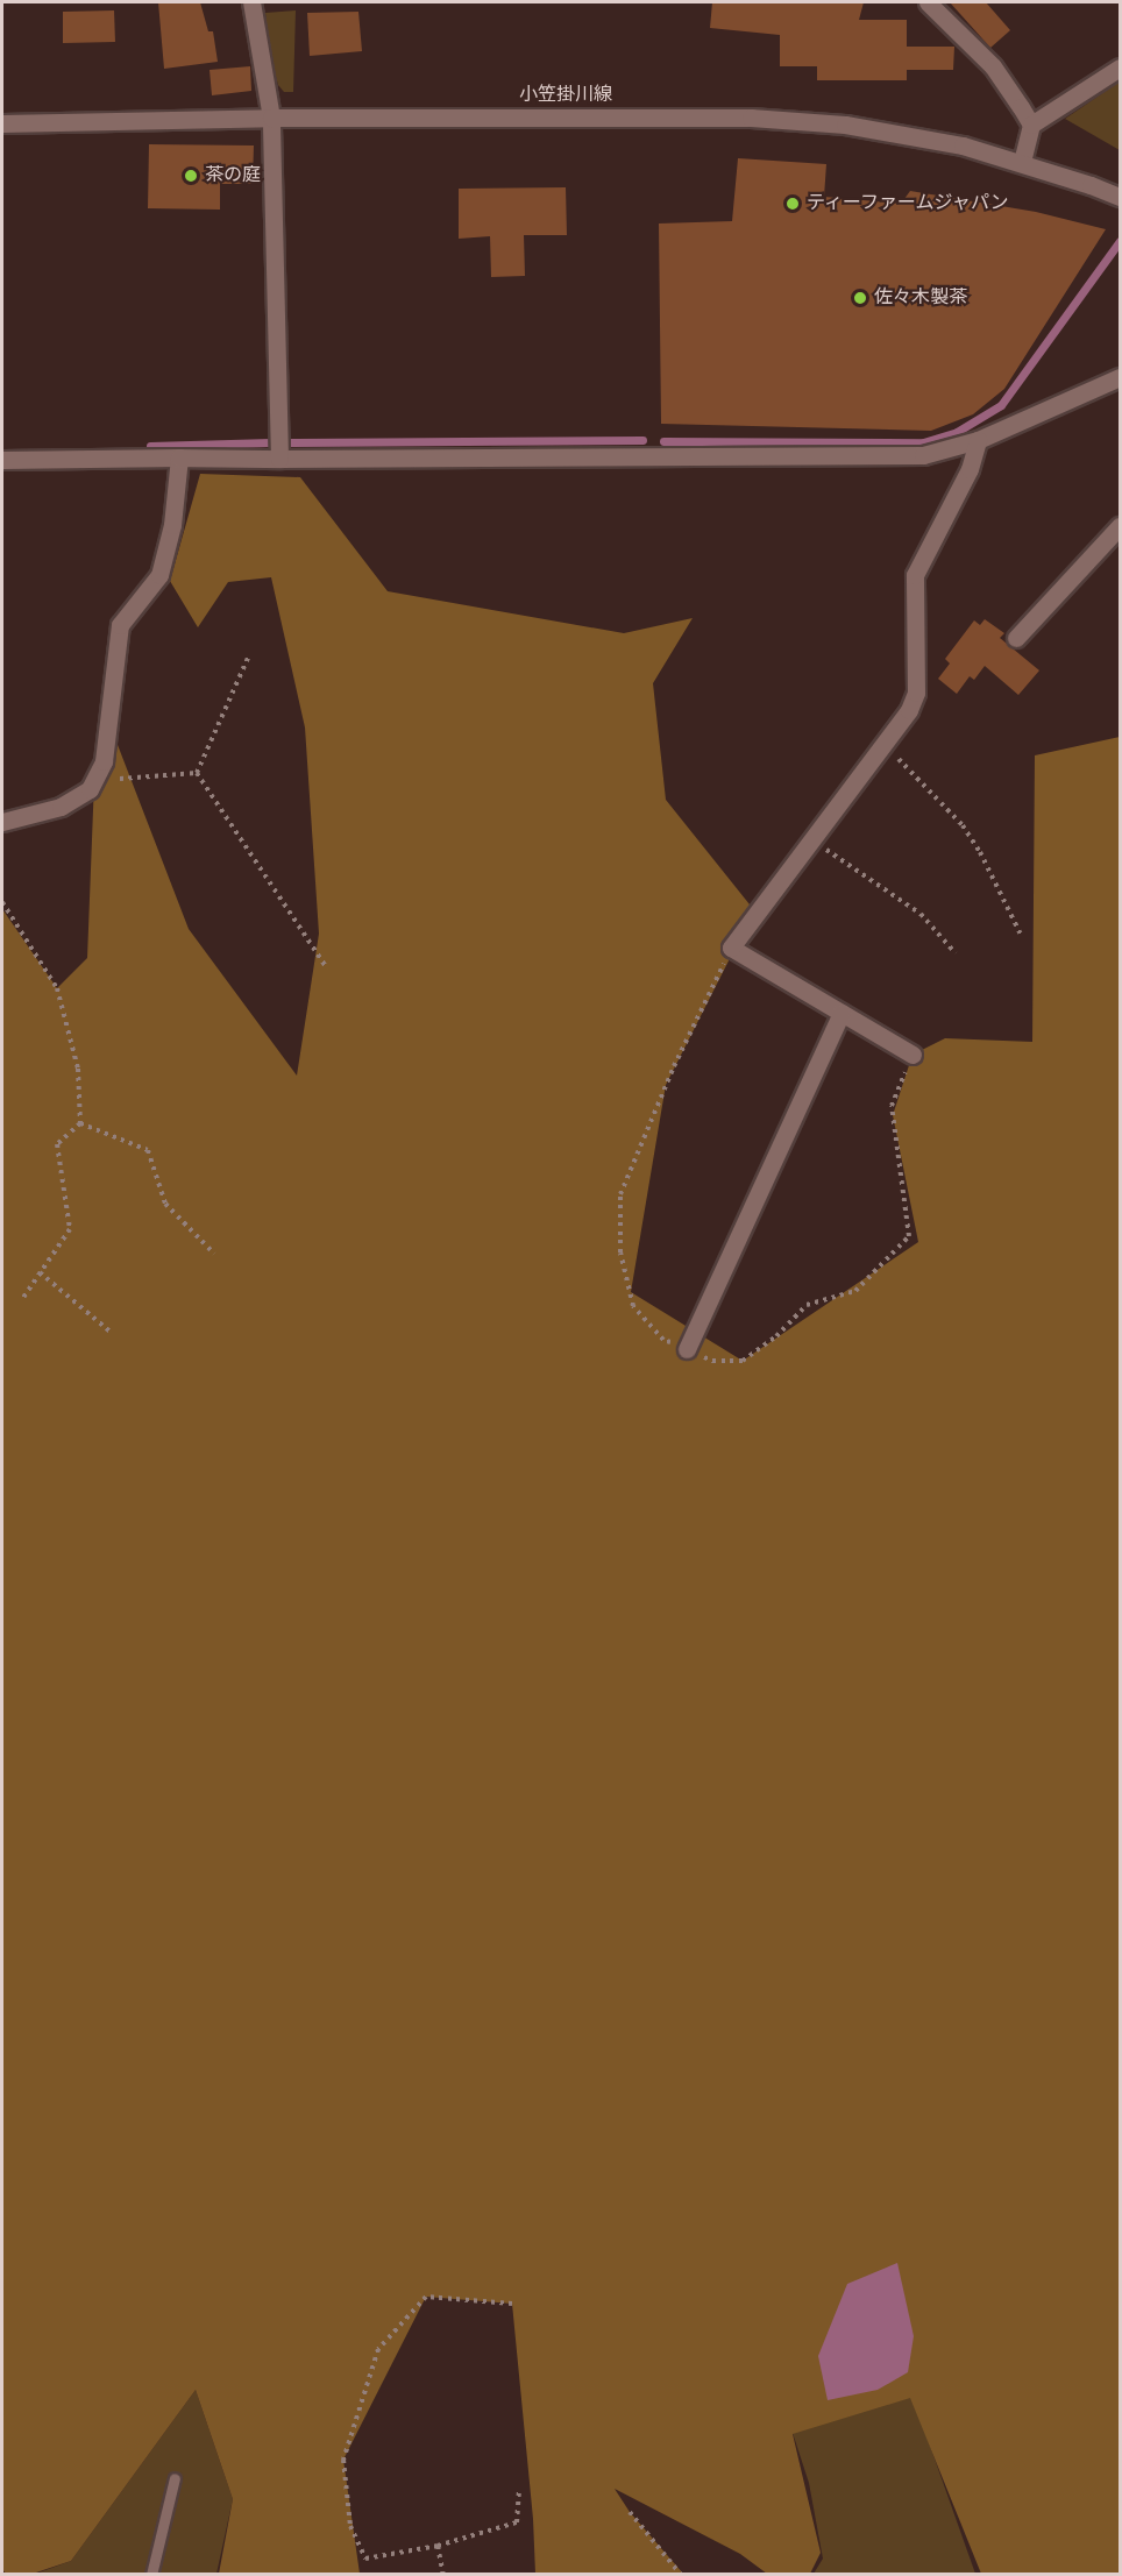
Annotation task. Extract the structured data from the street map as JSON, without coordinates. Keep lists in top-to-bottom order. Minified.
{"streets":{"street":["小笠掛川線"]},"places":["茶の庭","ティーファームジャパン","佐々木製茶"]}
